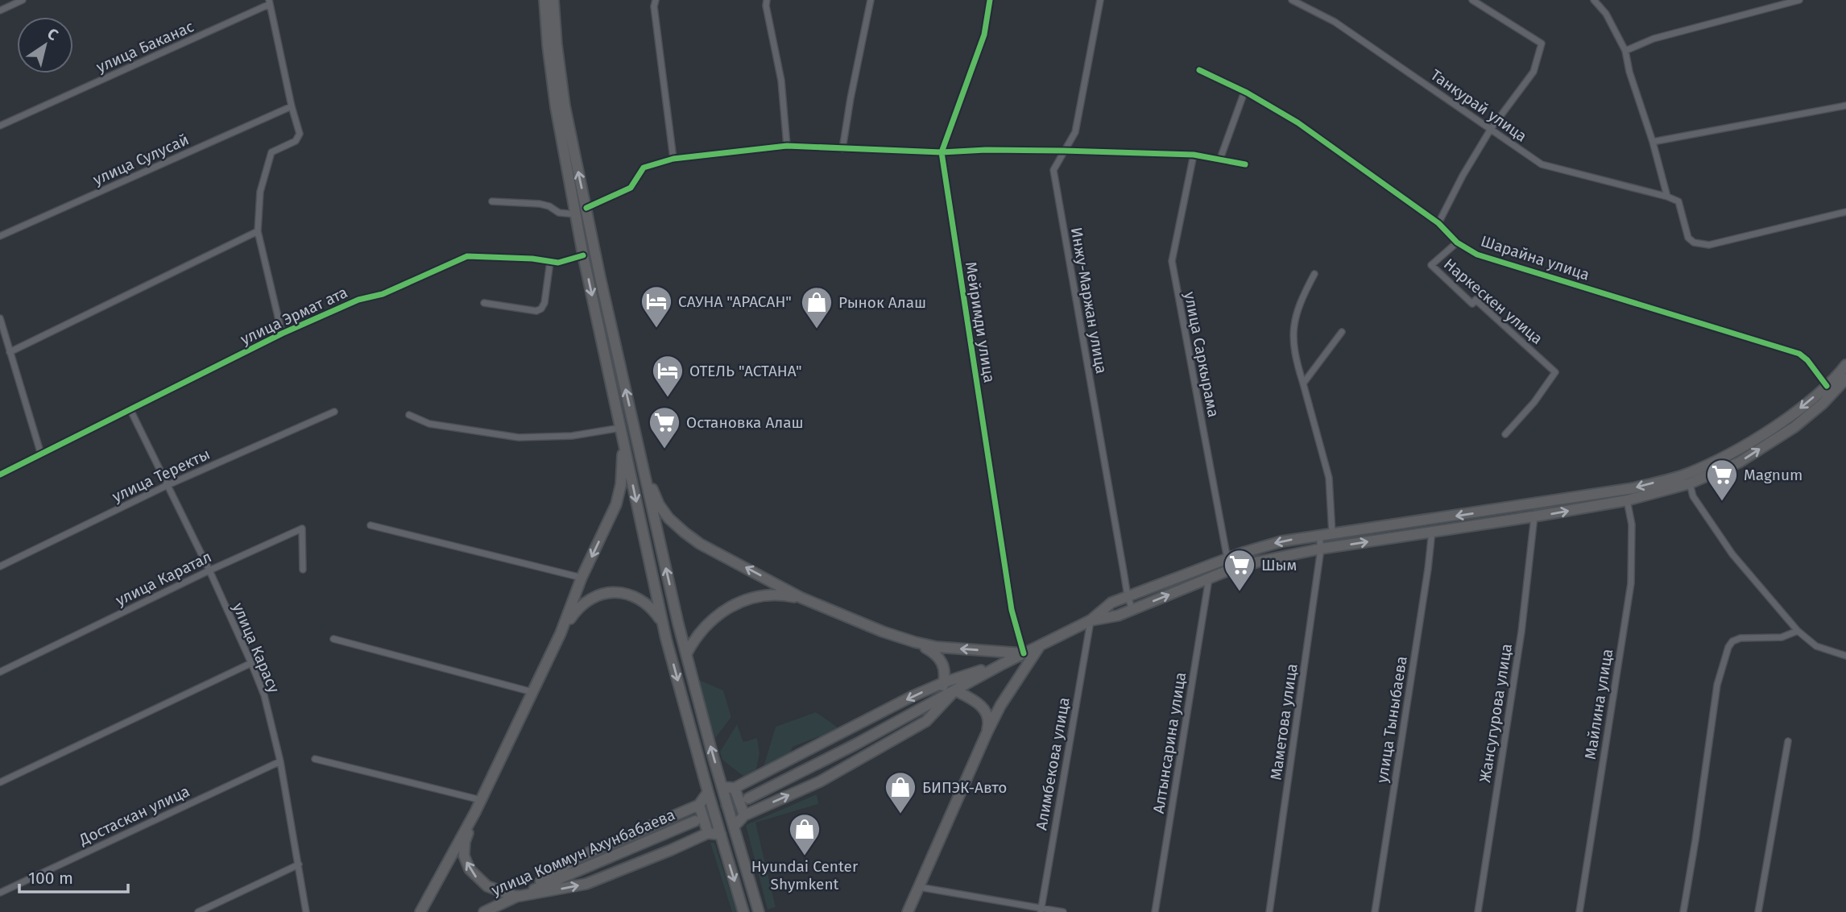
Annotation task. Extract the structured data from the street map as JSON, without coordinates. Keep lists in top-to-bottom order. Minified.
{"streets":{"highway":["улица Коммун Ахунбабаева"],"street":["улица Баканас","Танкурай улица","улица Сулусай","Шарайна улица","Инжу-Маржан улица","Наркескен улица","улица Эрмат ата","Мейримди улица","улица Саркырама","улица Теректы","улица Каратал","улица Карасу","Майлина улица","Жансугурова улица","улица Тыныбаева","Маметова улица","Алтынсарина улица","Алимбекова улица","Достаскан улица"]},"crossings":[["Шарайна улица","Наркескен улица"],["улица Эрмат ата","улица Карасу"],["улица Теректы","улица Карасу"],["улица Каратал","улица Карасу"],["улица Карасу","Достаскан улица"]],"places":{"hotel":["САУНА \"АРАСАН\"","ОТЕЛЬ \"АСТАНА\""],"shop":["Рынок Алаш","БИПЭК-Авто","Hyundai Center Shymkent"],"supermarket":["Остановка Алаш","Magnum","Шым"]},"scale_bar":"100 m","north":"top right"}
